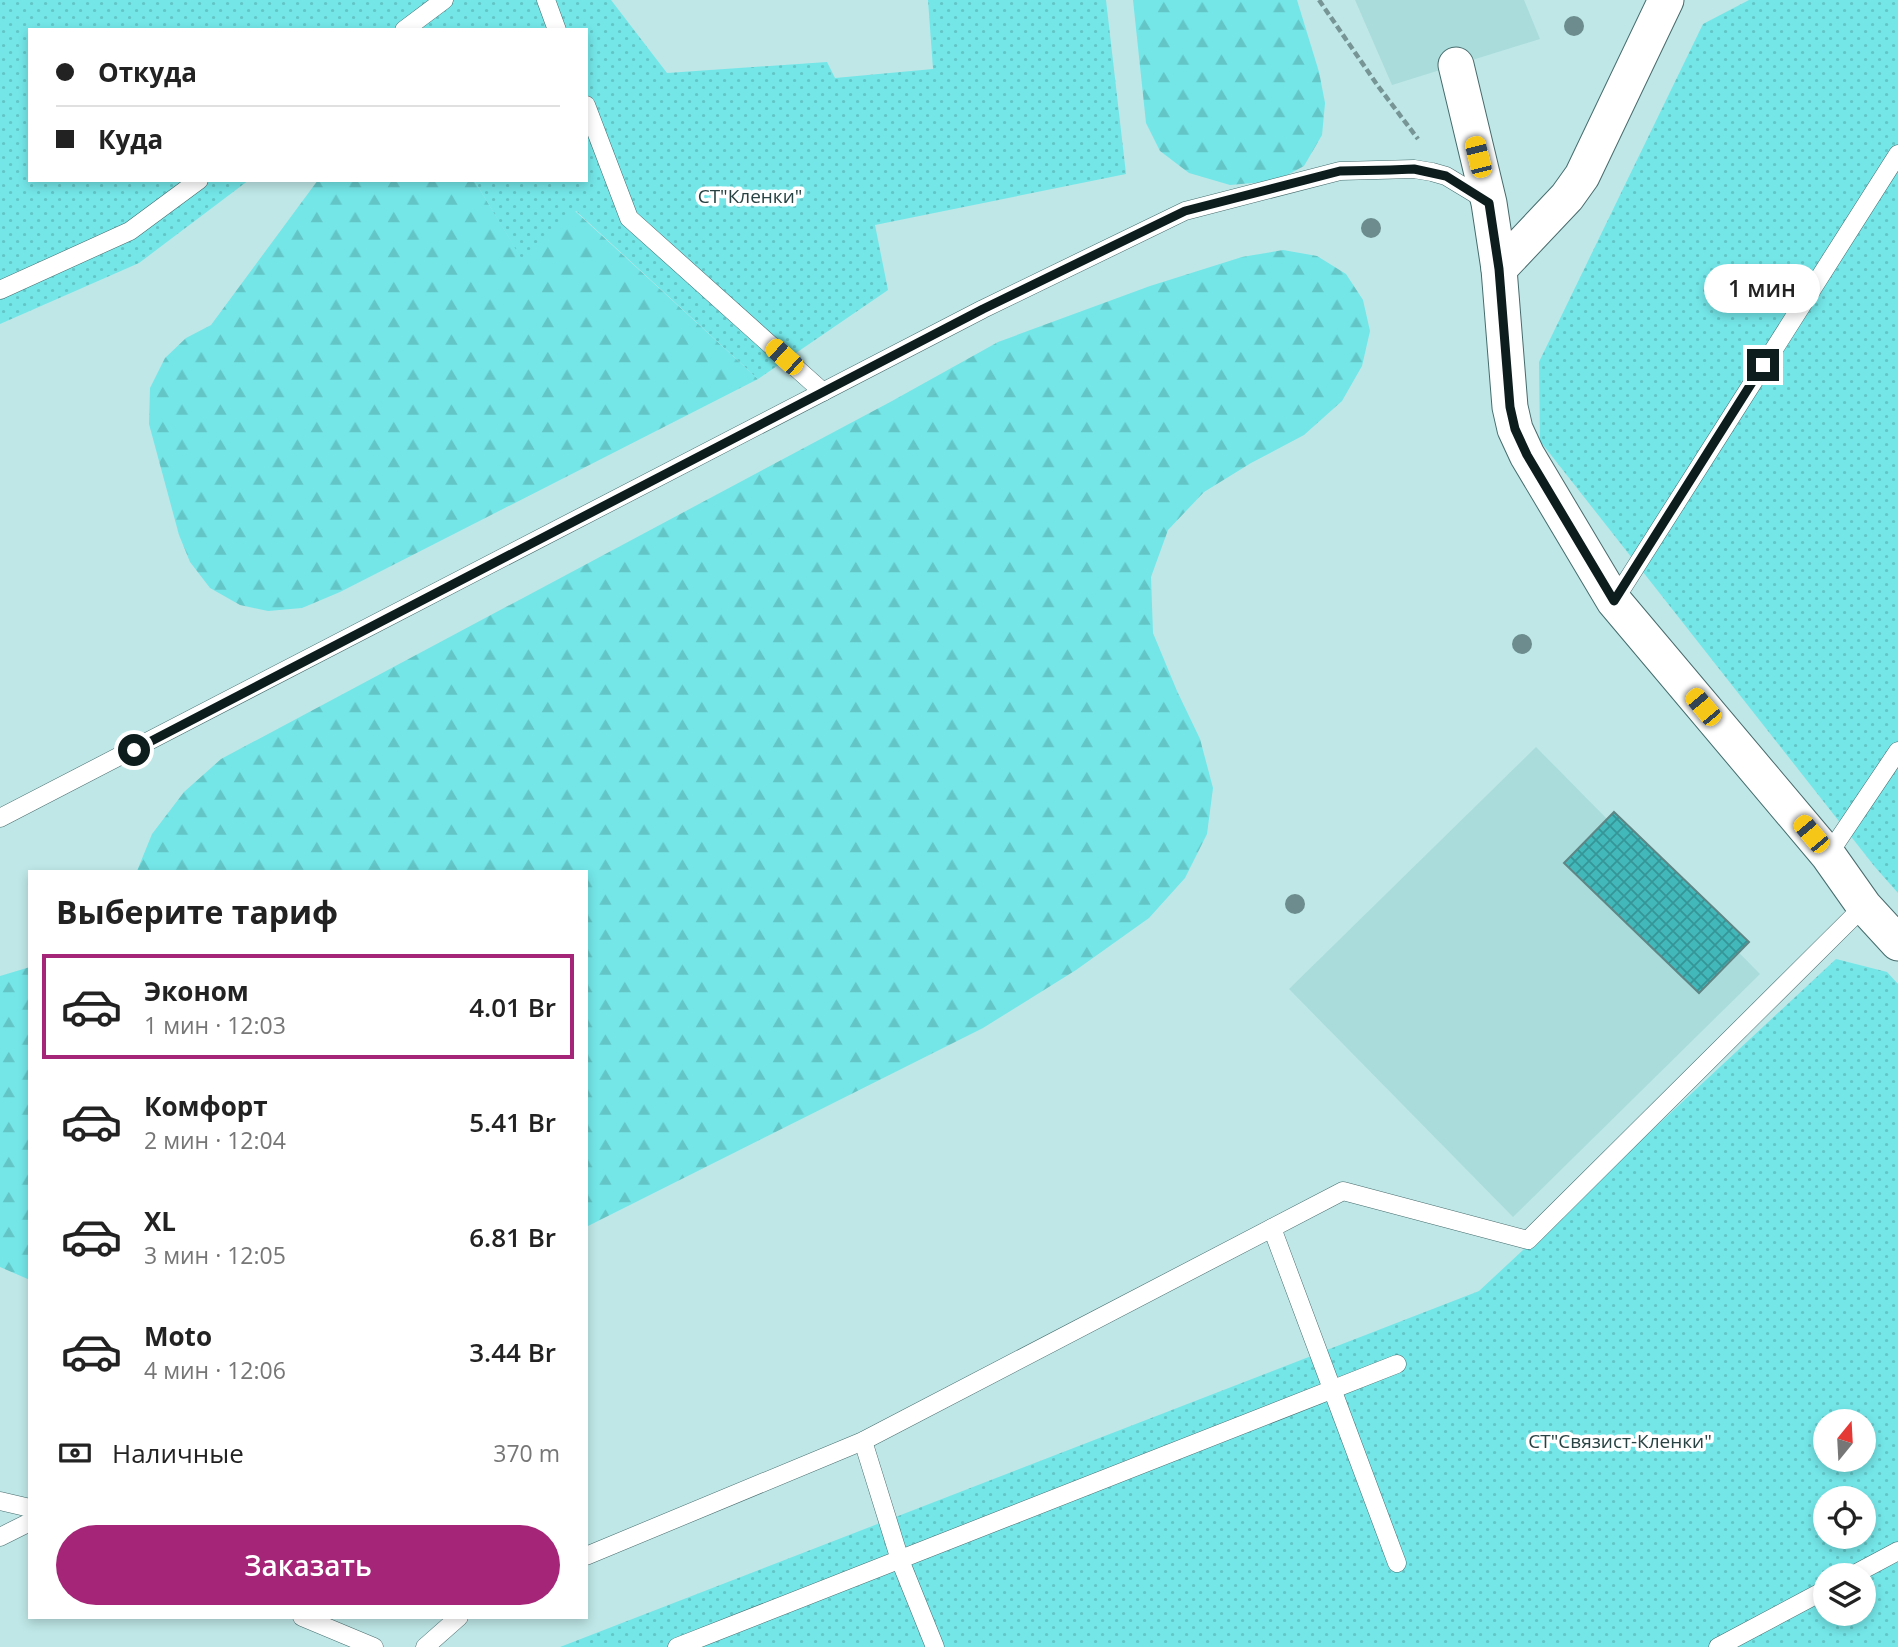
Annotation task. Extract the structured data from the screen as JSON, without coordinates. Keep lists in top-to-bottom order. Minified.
{"parks":["СТ\"Кленки\"","СТ\"Связист-Кленки\""],"north":"top","page":{"banner":["Откуда","Куда"],"bubble":"1 мин","heading":"Выберите тариф","list":[{"name":"Эконом","note":"1 мин · 12:03","value":"4.01 Br"},{"name":"Комфорт","note":"2 мин · 12:04","value":"5.41 Br"},{"name":"XL","note":"3 мин · 12:05","value":"6.81 Br"},{"name":"Moto","note":"4 мин · 12:06","value":"3.44 Br"}],"pay":["Наличные","370 m"],"buttons":"Заказать"}}
